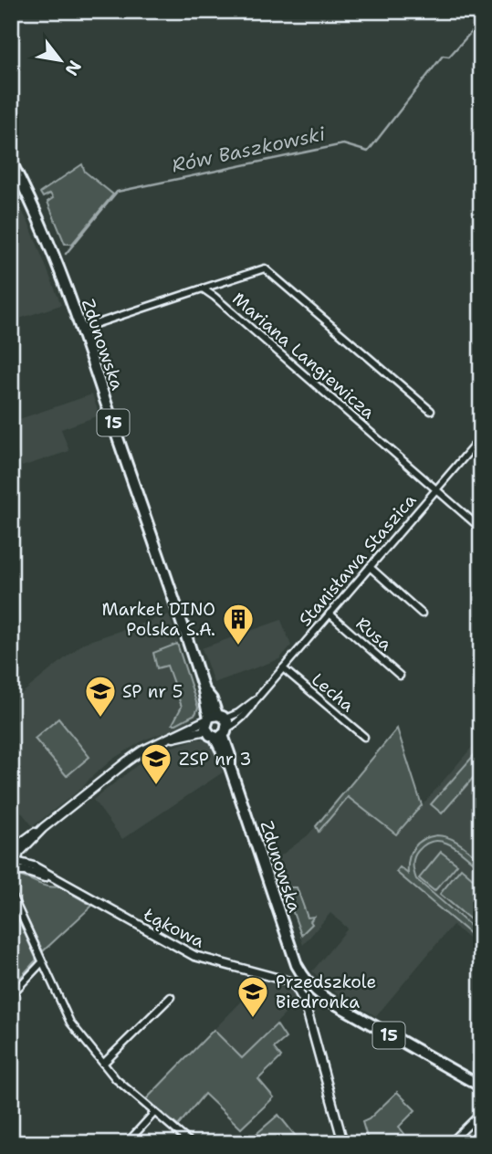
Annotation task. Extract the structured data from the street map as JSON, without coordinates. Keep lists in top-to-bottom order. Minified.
{"streets":{"main road":["Zdunowska","15"],"street":["Mariana Langiewicza","Stanisława Staszica","Rusa","Lecha","Łąkowa"]},"crossings":[["Zdunowska","Stanisława Staszica"],["Mariana Langiewicza","Stanisława Staszica"],["Stanisława Staszica","Rusa"],["Stanisława Staszica","Lecha"],["Stanisława Staszica","Łąkowa"]],"water":["Rów Baszkowski"],"places":{"building":["Market DINO Polska S.A."],"school or university":["SP nr 5","ZSP nr 3","Przedszkole Biedronka"]},"north":"bottom right"}
